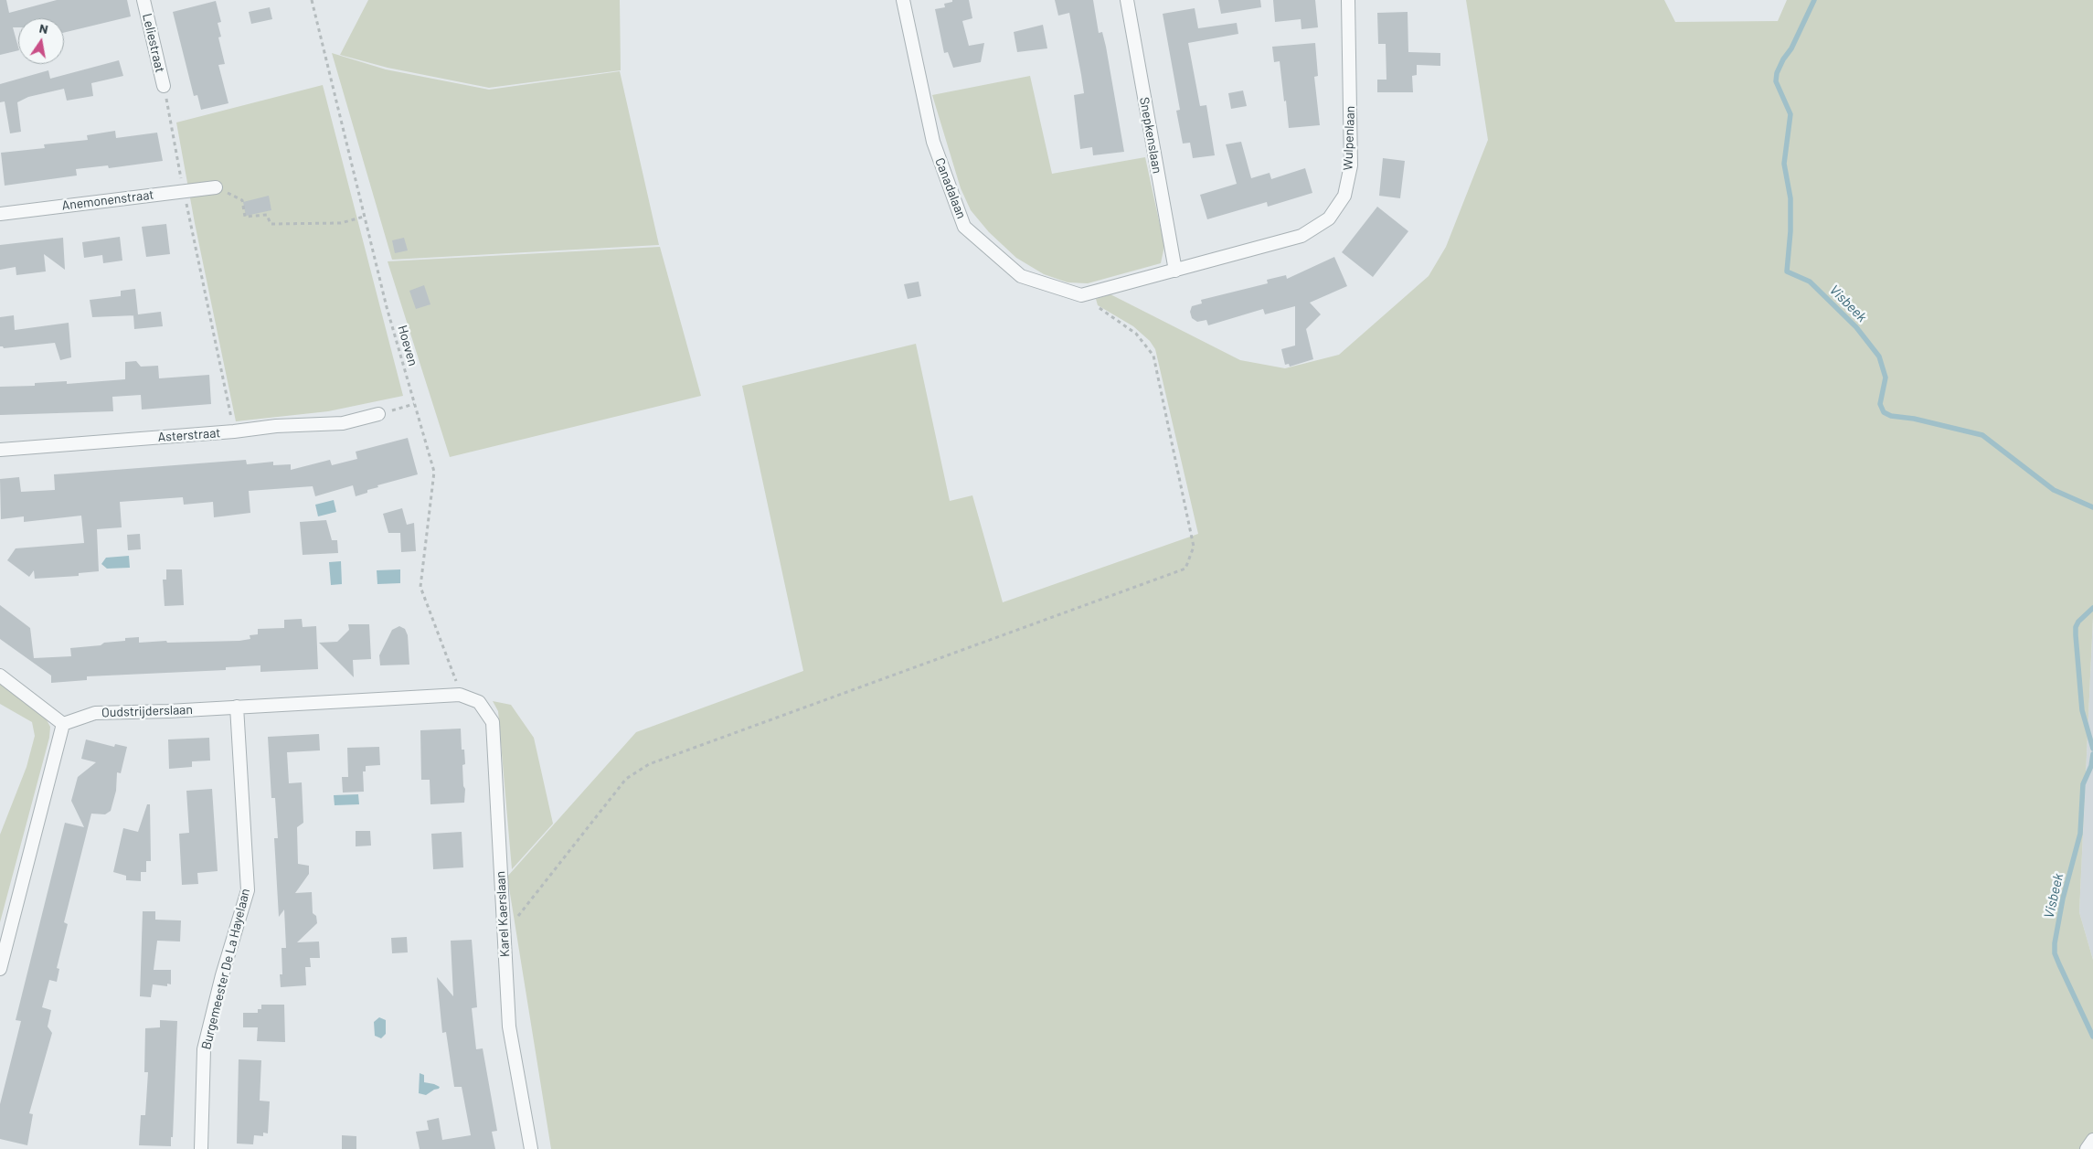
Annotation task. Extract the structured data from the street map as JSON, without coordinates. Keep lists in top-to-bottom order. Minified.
{"streets":{"street":["Leliestraat","Snepkenslaan","Wulpenlaan","Canadalaan","Anemonenstraat","Asterstraat","Oudstrijderslaan","Karel Kaerslaan","Burgemeester De La Hayelaan"],"path":["Hoeven"]},"crossings":[["Snepkenslaan","Wulpenlaan"],["Hoeven","Oudstrijderslaan"],["Hoeven","Karel Kaerslaan"],["Oudstrijderslaan","Karel Kaerslaan"],["Oudstrijderslaan","Burgemeester De La Hayelaan"]],"water":["Visbeek"],"north":"top"}
